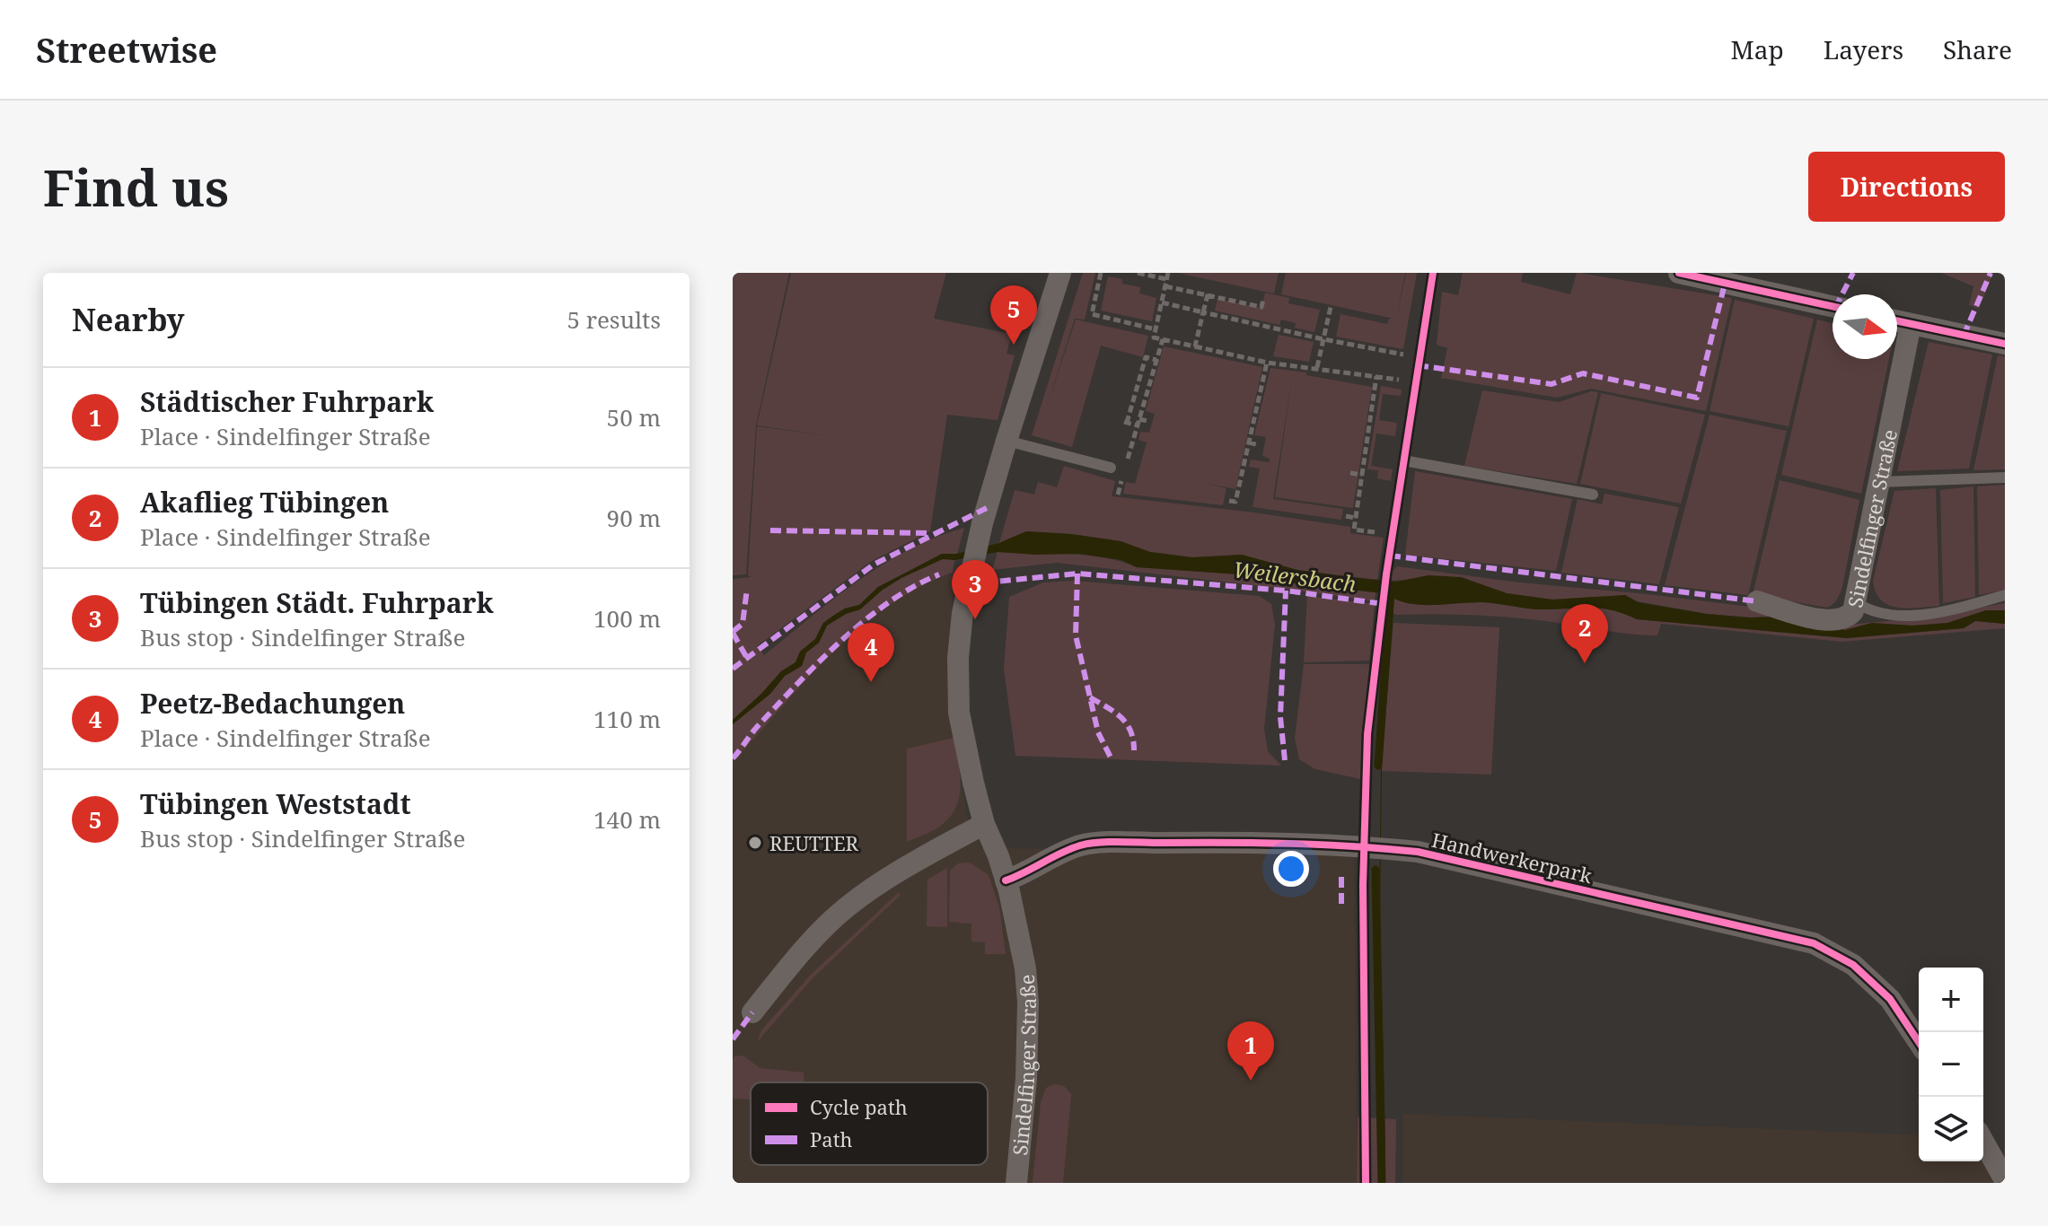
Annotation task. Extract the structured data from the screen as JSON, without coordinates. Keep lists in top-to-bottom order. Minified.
{"streets":{"street":["Sindelfinger Straße","Handwerkerpark"]},"crossings":[["Sindelfinger Straße","Handwerkerpark"]],"water":["Weilersbach"],"places":["REUTTER"],"legend":["Cycle path","Path"],"north":"right","page":{"header":"Streetwise","nav":["Map","Layers","Share"],"buttons":"Directions","title":"Find us","heading":["Nearby","5 results"],"pins":["5","3","2","4","1"],"list":[{"mark":"1","name":"Städtischer Fuhrpark","note":"Place · Sindelfinger Straße","value":"50 m"},{"mark":"2","name":"Akaflieg Tübingen","note":"Place · Sindelfinger Straße","value":"90 m"},{"mark":"3","name":"Tübingen Städt. Fuhrpark","note":"Bus stop · Sindelfinger Straße","value":"100 m"},{"mark":"4","name":"Peetz-Bedachungen","note":"Place · Sindelfinger Straße","value":"110 m"},{"mark":"5","name":"Tübingen Weststadt","note":"Bus stop · Sindelfinger Straße","value":"140 m"}],"map_buttons":["+","−"]}}
